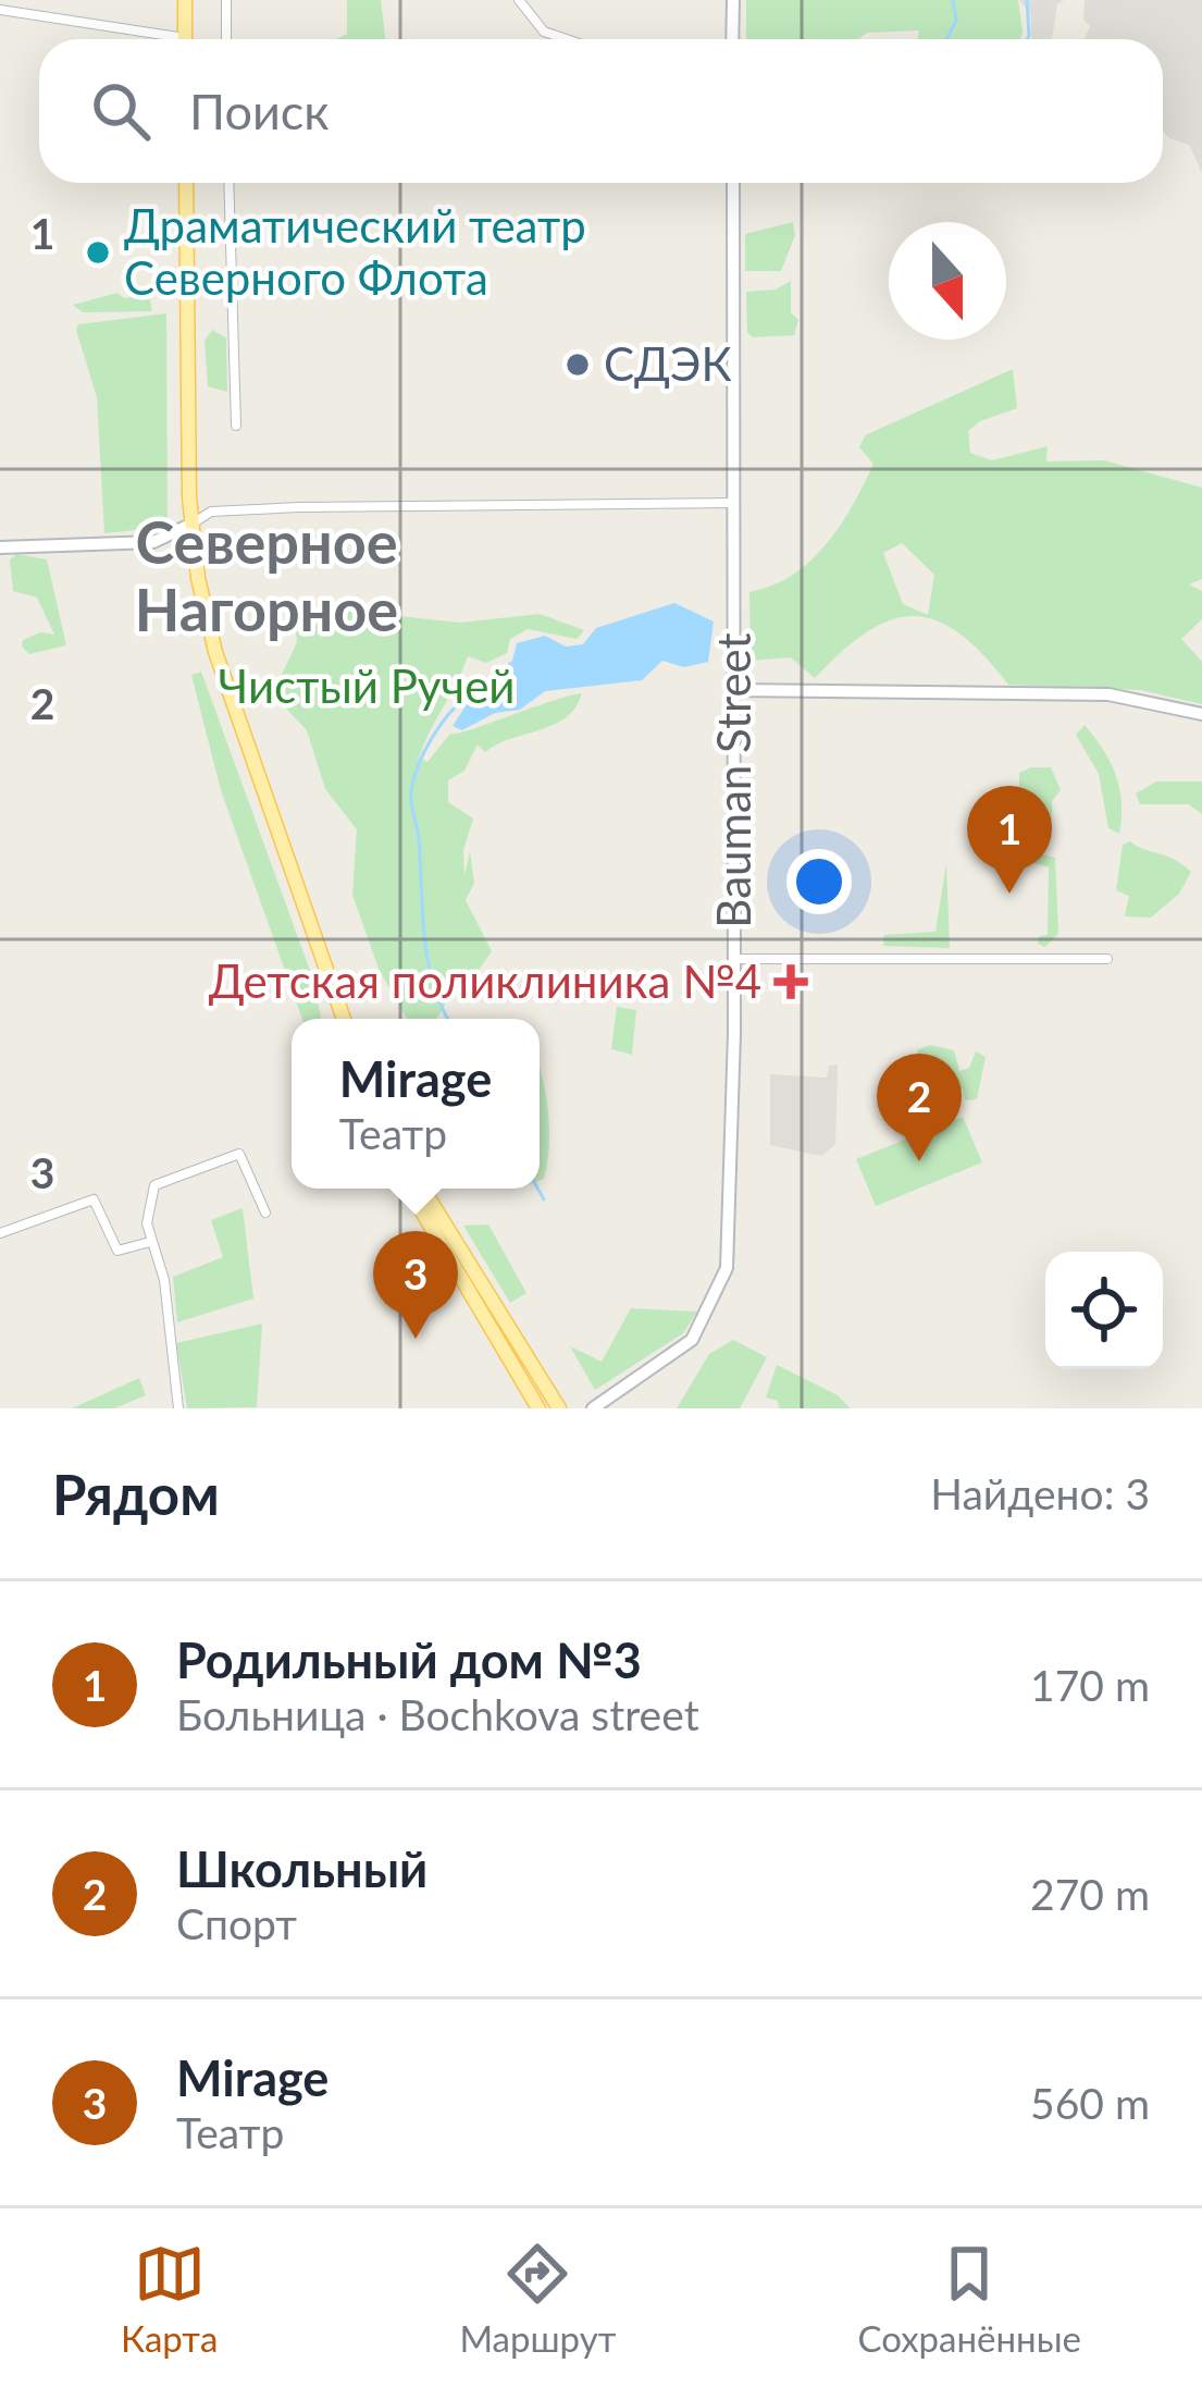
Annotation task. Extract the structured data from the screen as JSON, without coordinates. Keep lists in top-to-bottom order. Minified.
{"streets":{"street":["Bauman Street"]},"districts":["Северное Нагорное"],"parks":["Чистый Ручей"],"places":{"other":["Драматический театр Северного Флота","СДЭК"],"health":["Детская поликлиника №4"]},"north":"bottom","page":{"search":"Поиск","pins":["1","2","3"],"popup":["Mirage","Театр"],"heading":["Рядом","Найдено: 3"],"list":[{"mark":"1","name":"Родильный дом №3","note":"Больница · Bochkova street","value":"170 m"},{"mark":"2","name":"Школьный","note":"Спорт","value":"270 m"},{"mark":"3","name":"Mirage","note":"Театр","value":"560 m"}],"nav":["Карта","Маршрут","Сохранённые"]},"grid":{"rows":["1","2","3"]}}
